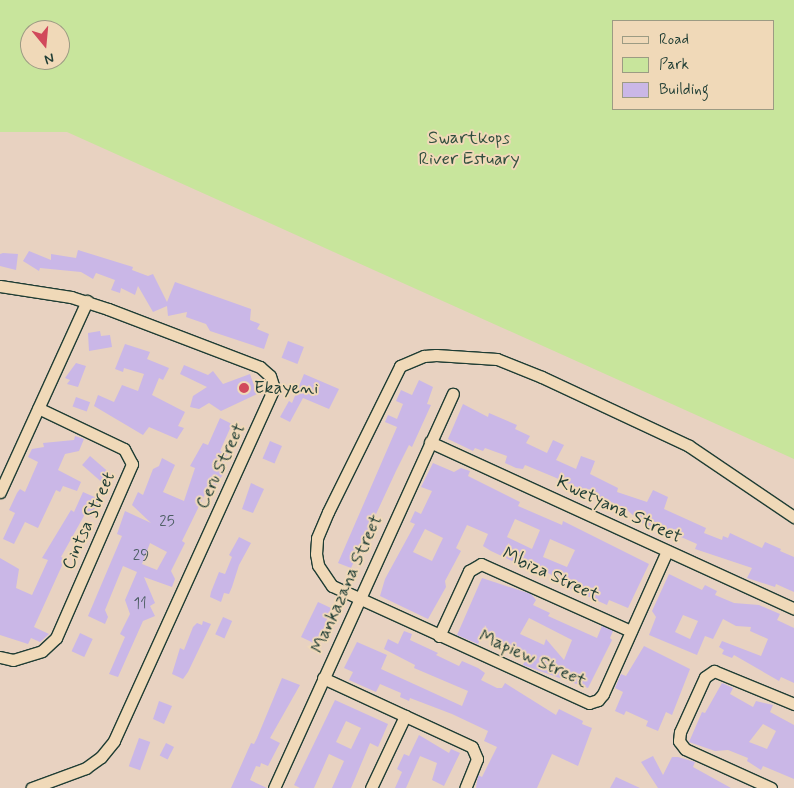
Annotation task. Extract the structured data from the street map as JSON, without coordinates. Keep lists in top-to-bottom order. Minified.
{"streets":{"street":["Ceru Street","Kwetyana Street","Cintsa Street","Mbiza Street","Mankazana Street","Mapiew Street"]},"crossings":[["Kwetyana Street","Mankazana Street"],["Kwetyana Street","Mapiew Street"],["Mbiza Street","Mapiew Street"],["Mankazana Street","Mapiew Street"]],"parks":["Swartkops River Estuary"],"places":["Ekayeni"],"house_numbers":["25","29","11"],"legend":["Road","Park","Building"],"north":"bottom"}
